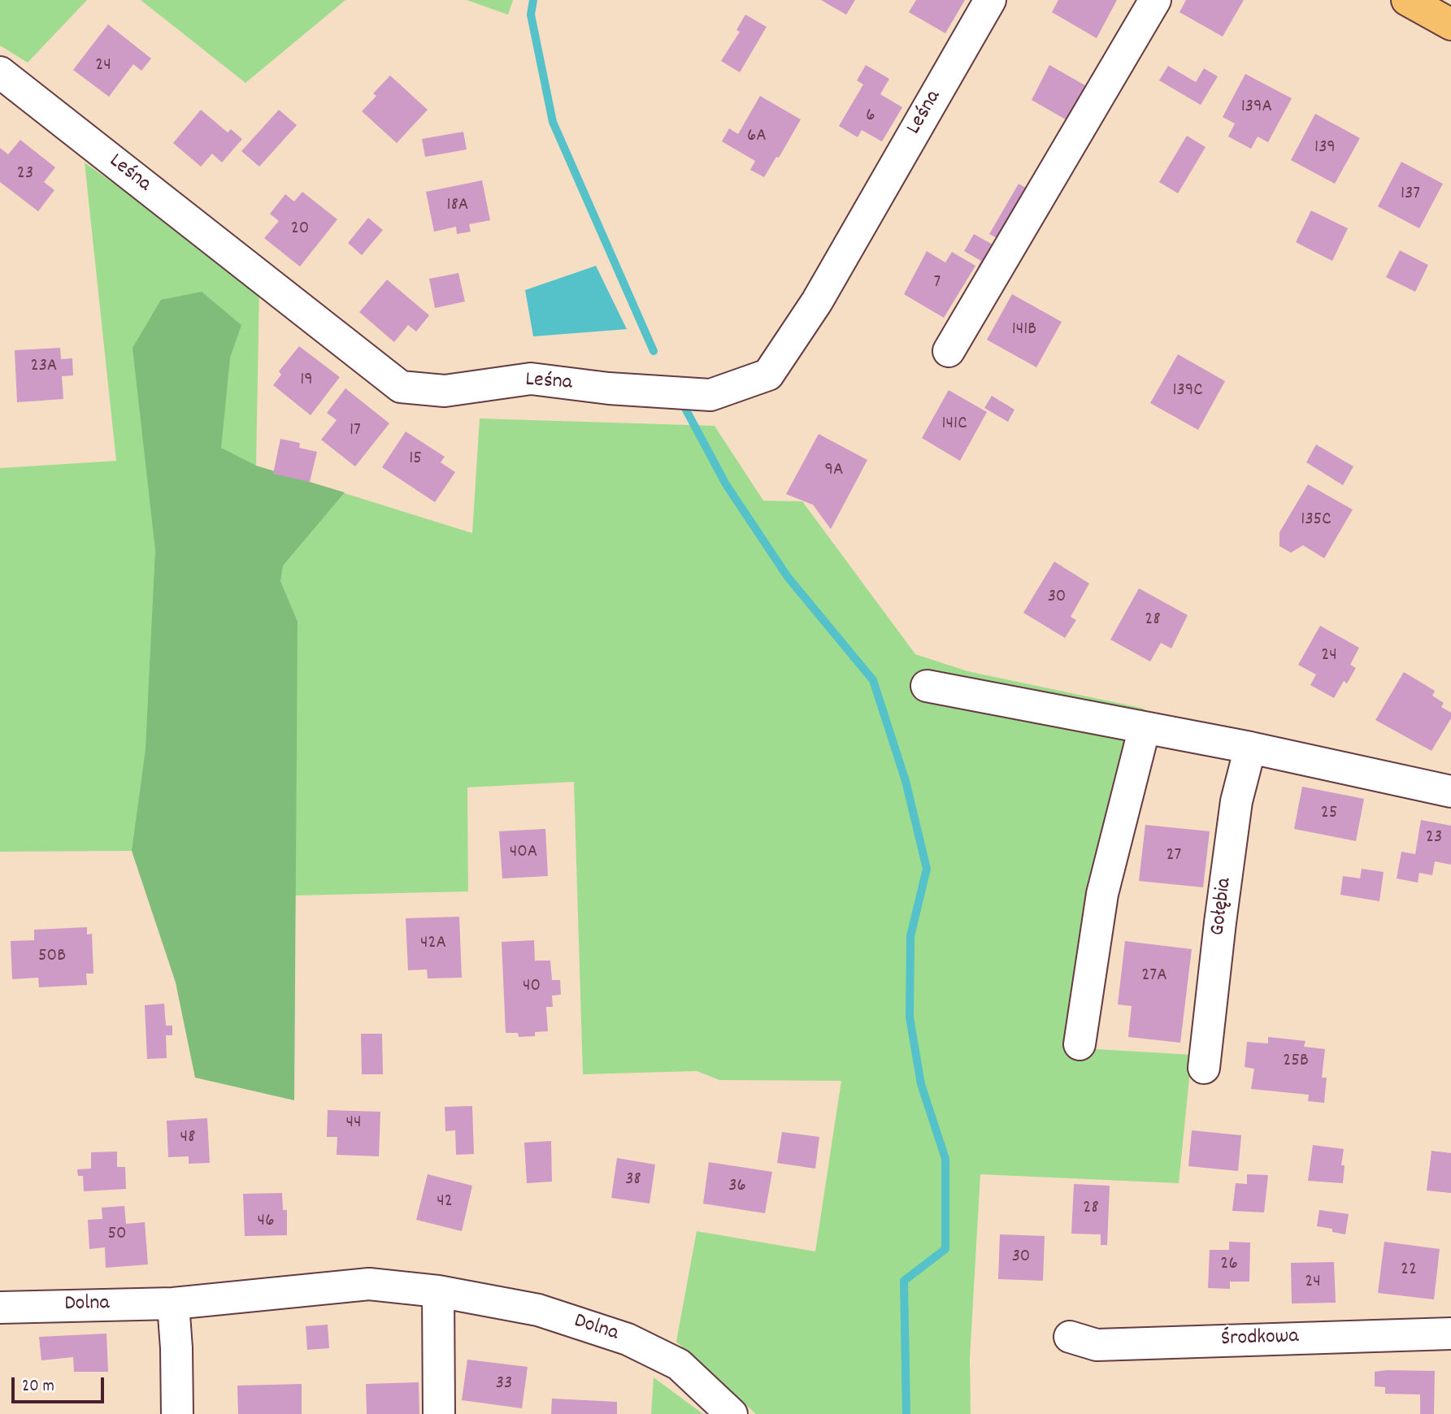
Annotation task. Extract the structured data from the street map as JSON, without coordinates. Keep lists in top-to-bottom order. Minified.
{"streets":{"street":["Leśna","Gołębia","Dolna","Środkowa"]},"house_numbers":["24","139A","6","6A","139","23","137","18A","20","7","141B","23A","19","139C","141C","17","15","9A","135C","30","28","24","25","23","40A","27","42A","50B","27A","40","25B","44","48","38","36","42","28","46","50","30","26","22","24","33"],"scale_bar":"20 m"}
